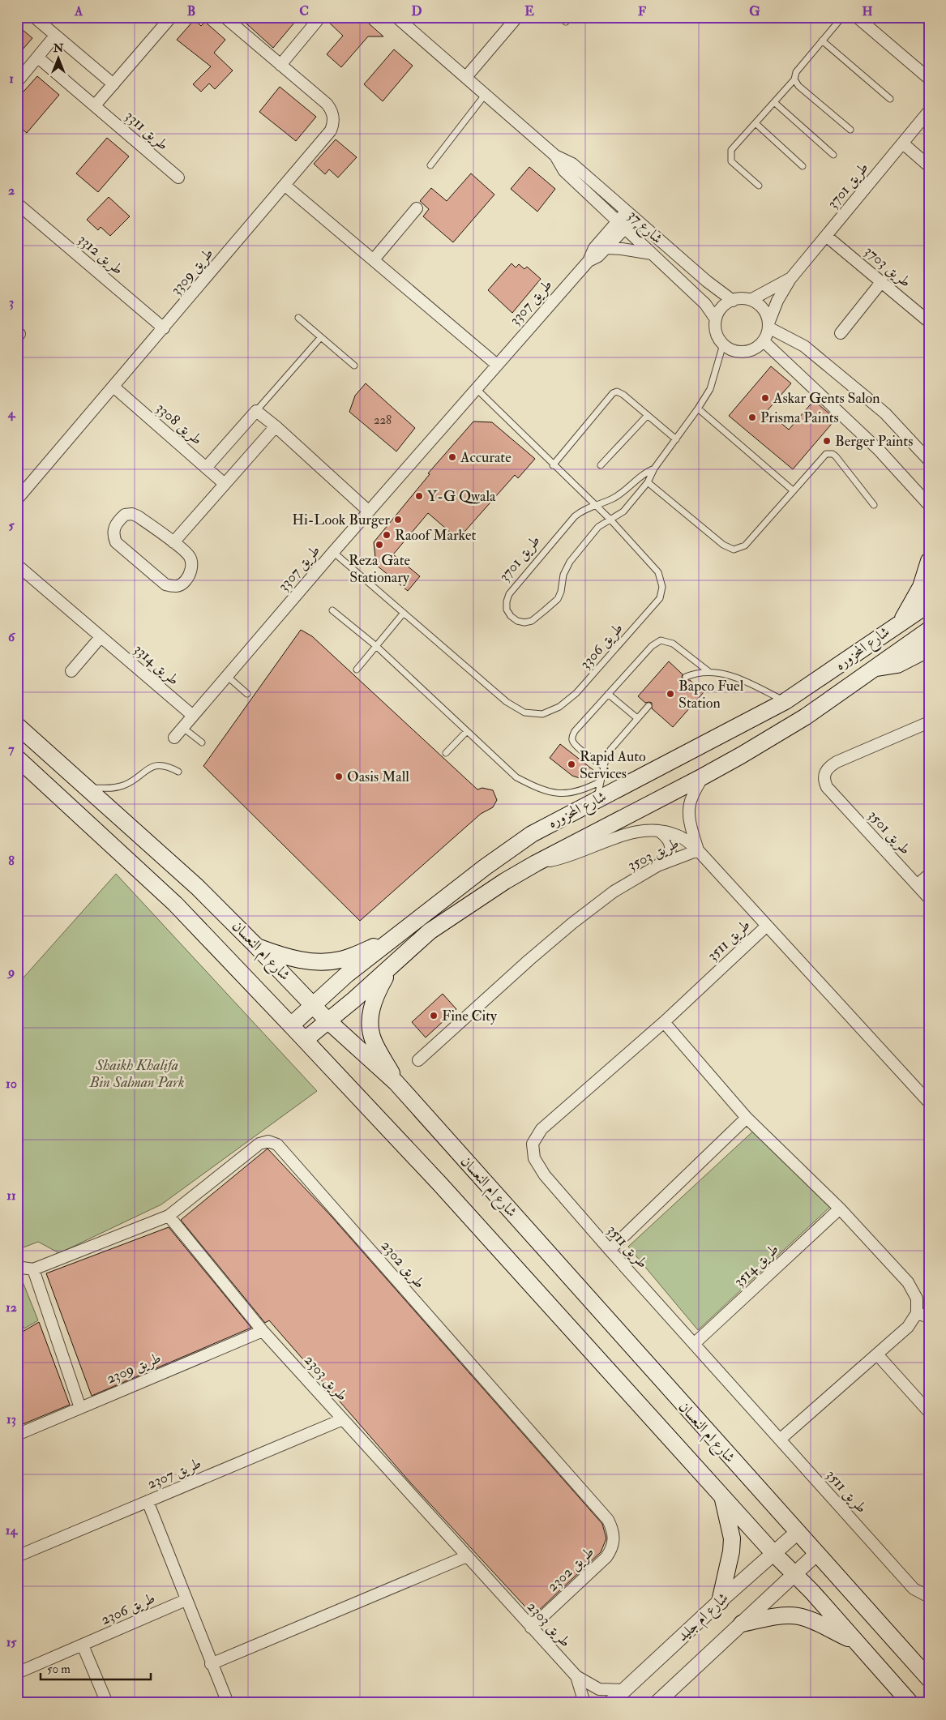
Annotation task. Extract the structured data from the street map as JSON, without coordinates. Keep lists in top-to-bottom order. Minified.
{"streets":{"main road":["شارع المحزوره","شارع ام النعسان"],"street":["طريق 3311","طريق 3701","شارع 37","طريق 3312","طريق 3703","طريق 3309","طريق 3307","طريق 3308","طريق 3314","طريق 3501","طريق 3503","طريق 3511","طريق 2302","طريق 3514","طريق 2309","طريق 2303","طريق 2307","طريق 2306","شارع ام جليد"],"lane":["طريق 3306"]},"crossings":[["طريق 3701","شارع 37"],["طريق 3701","طريق 3703"],["طريق 3701","طريق 3306"],["شارع 37","طريق 3307"],["طريق 3312","طريق 3309"],["طريق 3309","طريق 3308"],["طريق 3307","طريق 3306"],["طريق 3307","طريق 3314"],["شارع المحزوره","شارع ام النعسان"],["طريق 3503","طريق 3511"],["طريق 3511","طريق 3514"],["شارع ام النعسان","شارع ام جليد"],["طريق 2302","طريق 2303"],["طريق 2309","طريق 2303"],["طريق 2303","طريق 2307"],["طريق 2303","شارع ام جليد"]],"parks":["Shaikh Khalifa Bin Salman Park"],"places":["Askar Gents Salon","Prisma Paints","Berger Paints","Accurate","Y-G Qwala","Hi-Look Burger","Raoof Market","Reza Gate Stationary","Bapco Fuel Station","Rapid Auto Services","Oasis Mall","Fine City"],"house_numbers":["228"],"scale_bar":"50 m","north":"top","grid":{"columns":["A","B","C","D","E","F","G","H"],"rows":["1","2","3","4","5","6","7","8","9","10","11","12","13","14","15"]}}
